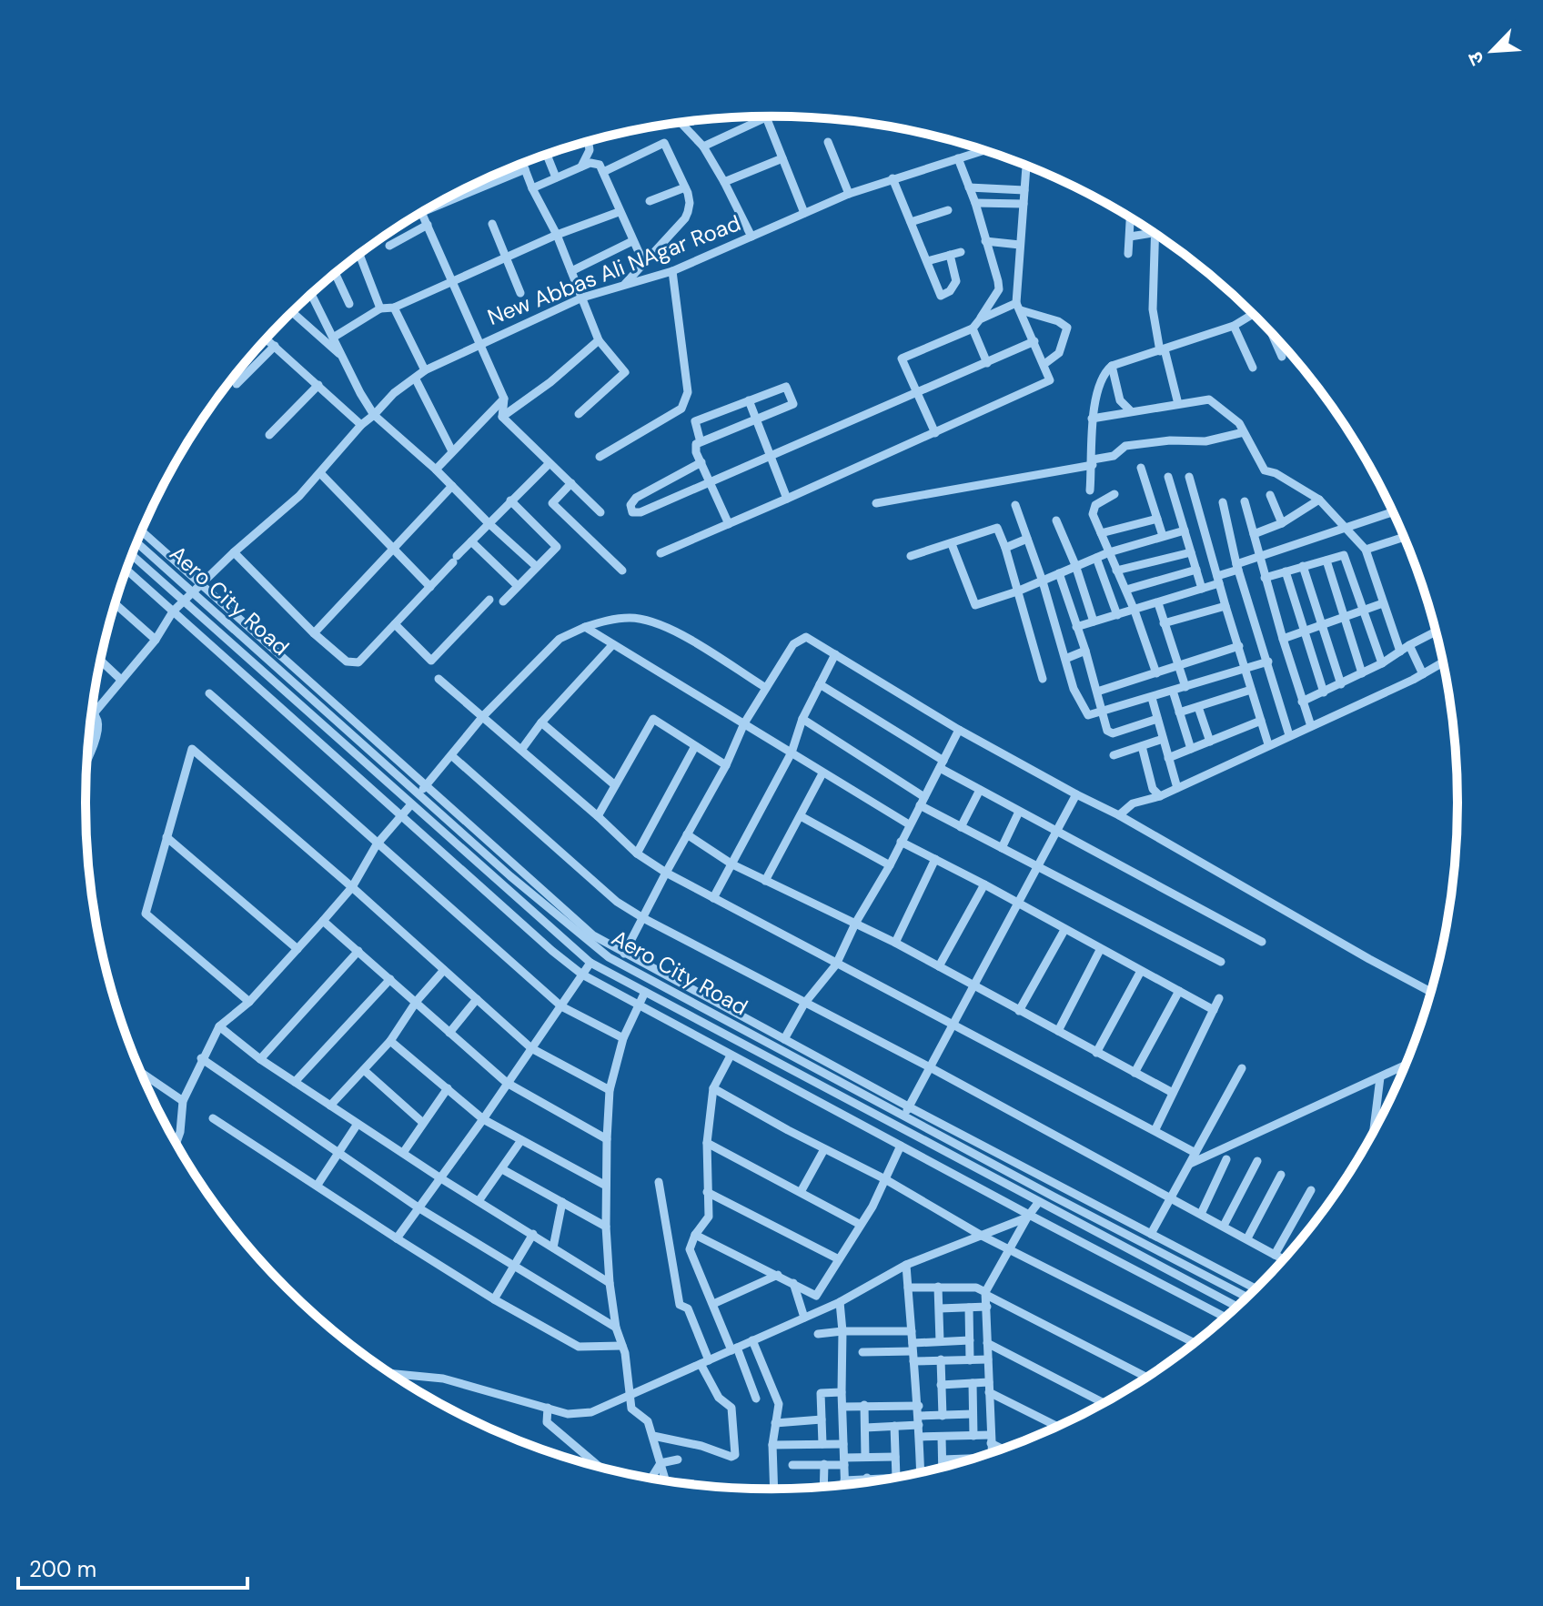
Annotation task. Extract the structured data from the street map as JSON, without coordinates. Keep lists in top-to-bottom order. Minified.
{"streets":{"street":["New Abbas Ali NAgar Road","Aero City Road"]},"crossings":[["New Abbas Ali NAgar Road","Aero City Road"]],"scale_bar":"200 m","north":"bottom left"}
